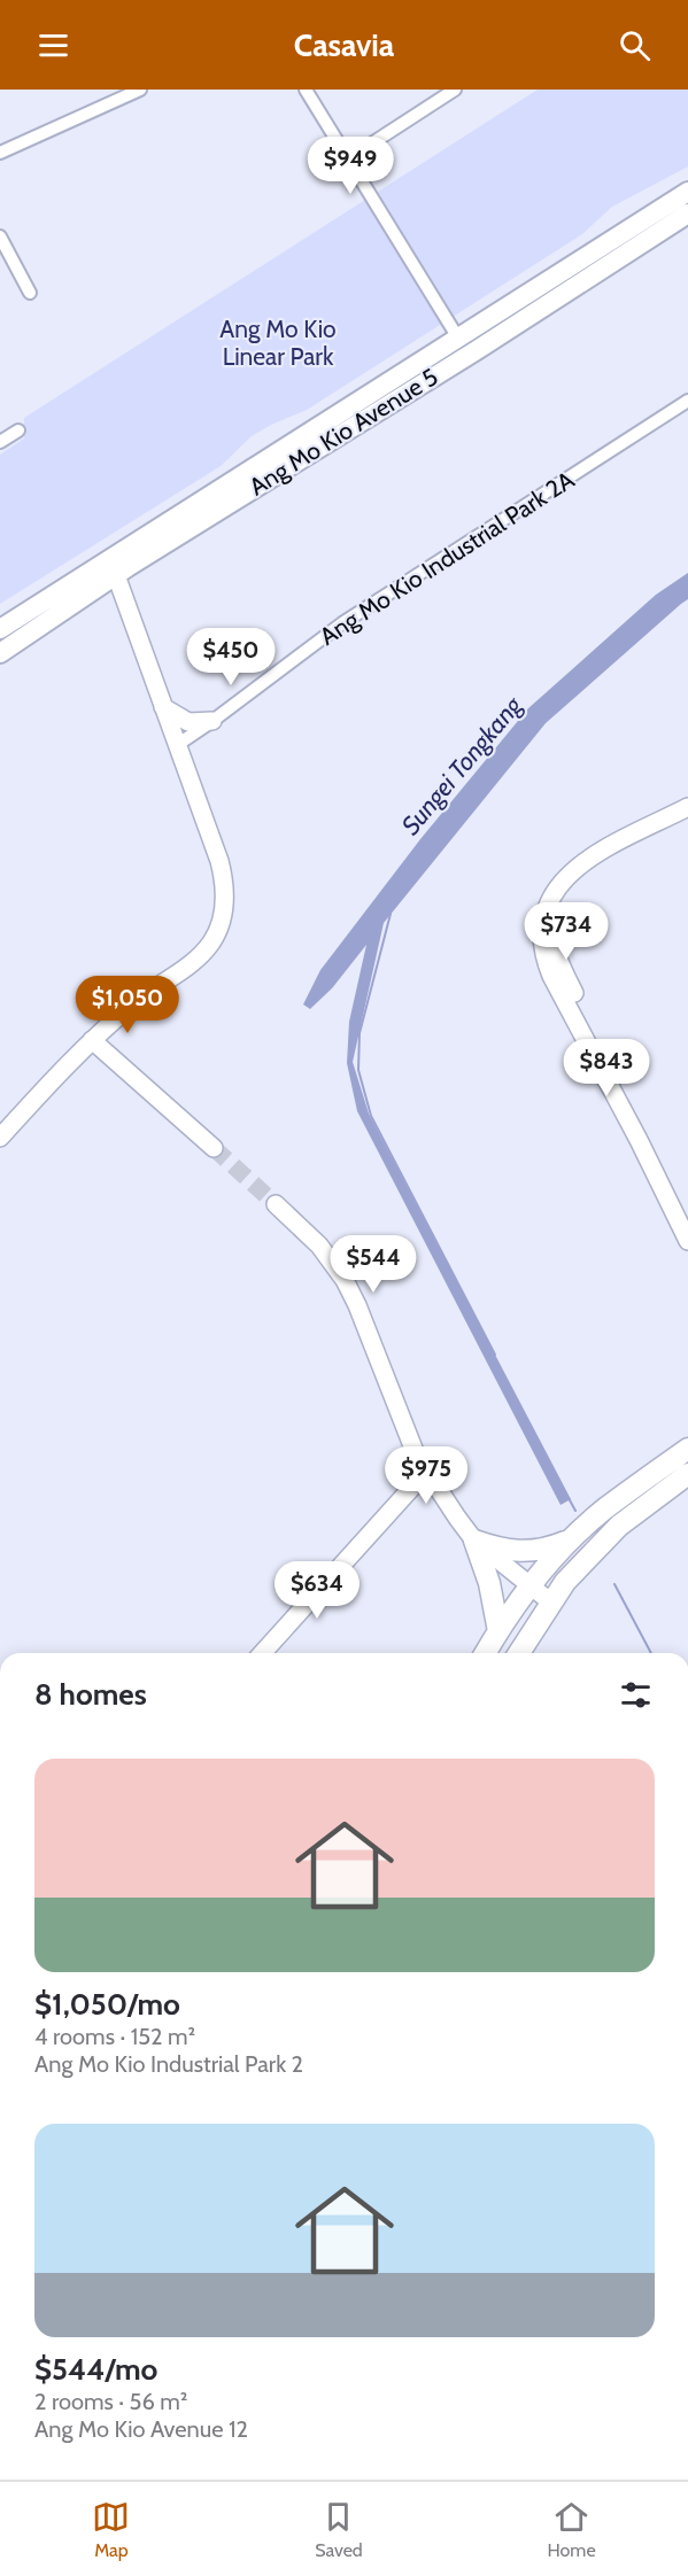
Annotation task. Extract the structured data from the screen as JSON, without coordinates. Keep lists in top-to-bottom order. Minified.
{"streets":{"main road":["Ang Mo Kio Avenue 5"],"street":["Ang Mo Kio Industrial Park 2A"]},"water":["Sungei Tongkang"],"parks":["Ang Mo Kio Linear Park"],"page":{"header":"Casavia","price":["$949","$450","$734","$1,050","$843","$544","$975","$634"],"heading":"8 homes","list":[{"name":"$1,050/mo","note":"4 rooms · 152 m² · Ang Mo Kio Industrial Park 2"},{"name":"$544/mo","note":"2 rooms · 56 m² · Ang Mo Kio Avenue 12"}],"tabs":["Map","Saved","Home"]}}
